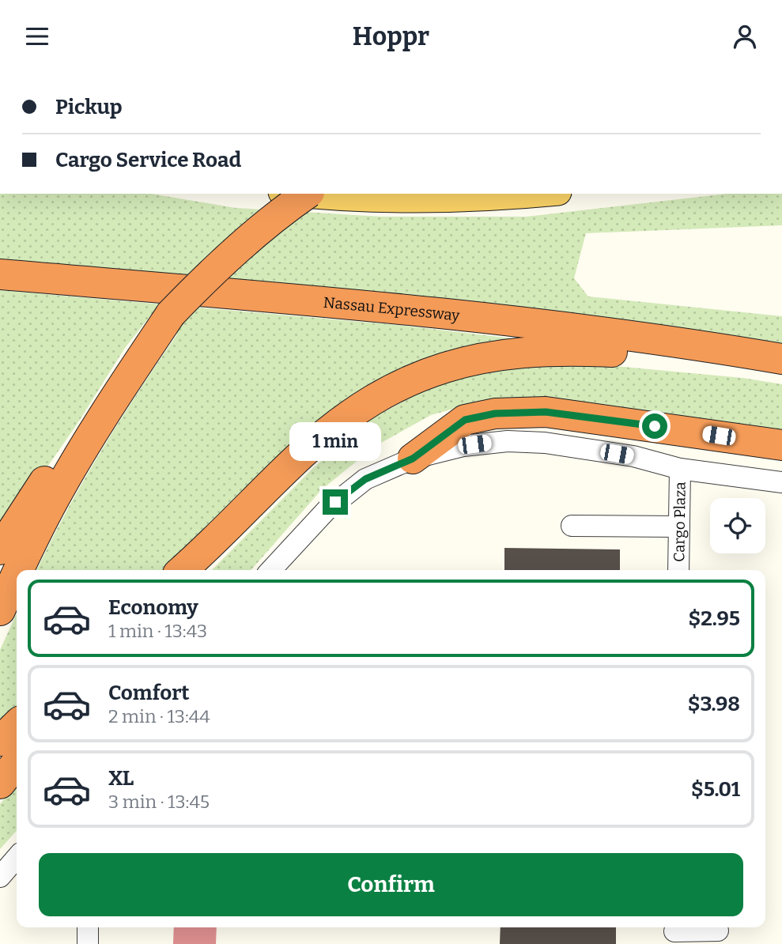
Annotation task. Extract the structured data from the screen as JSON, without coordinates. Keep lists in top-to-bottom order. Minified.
{"streets":{"highway":["Nassau Expressway"],"street":["Cargo Plaza"]},"page":{"header":"Hoppr","banner":["Pickup","Cargo Service Road"],"bubble":"1 min","list":[{"name":"Economy","note":"1 min · 13:43","value":"$2.95"},{"name":"Comfort","note":"2 min · 13:44","value":"$3.98"},{"name":"XL","note":"3 min · 13:45","value":"$5.01"}],"buttons":"Confirm"}}
